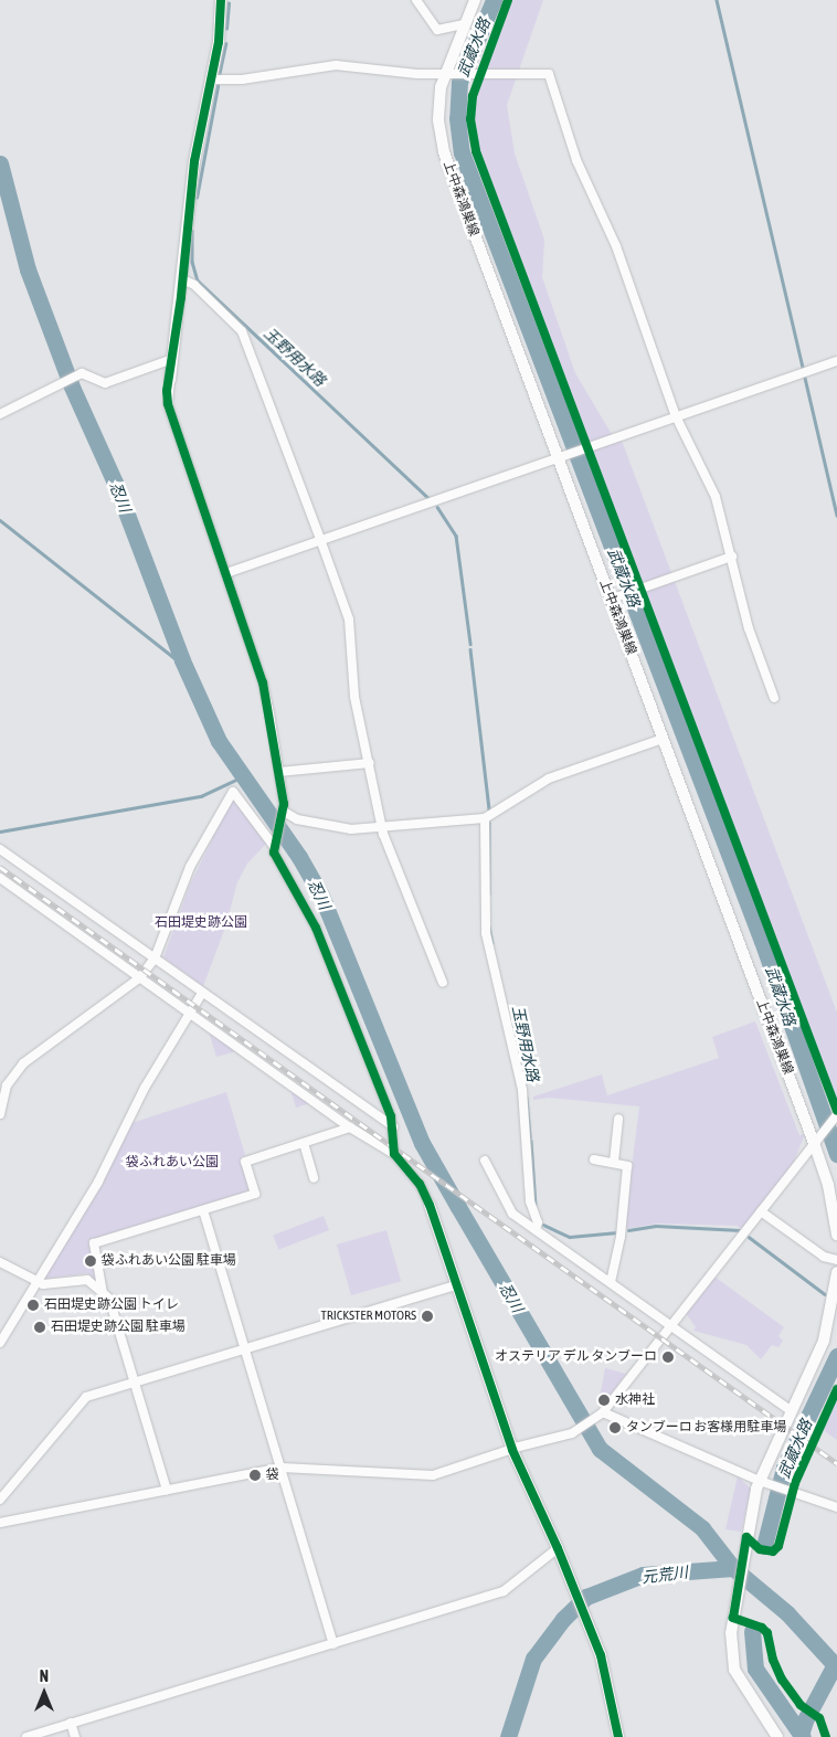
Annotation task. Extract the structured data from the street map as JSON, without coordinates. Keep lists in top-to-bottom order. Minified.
{"streets":{"main road":["上中森鴻巣線"]},"water":["武蔵水路","玉野用水路","忍川","元荒川"],"parks":["石田堤史跡公園","袋ふれあい公園"],"places":["袋ふれあい公園 駐車場","石田堤史跡公園 トイレ","TRICKSTER MOTORS","石田堤史跡公園 駐車場","オステリア デル タンブーロ","水神社","タンブーロ お客様用駐車場","袋"],"north":"top"}
